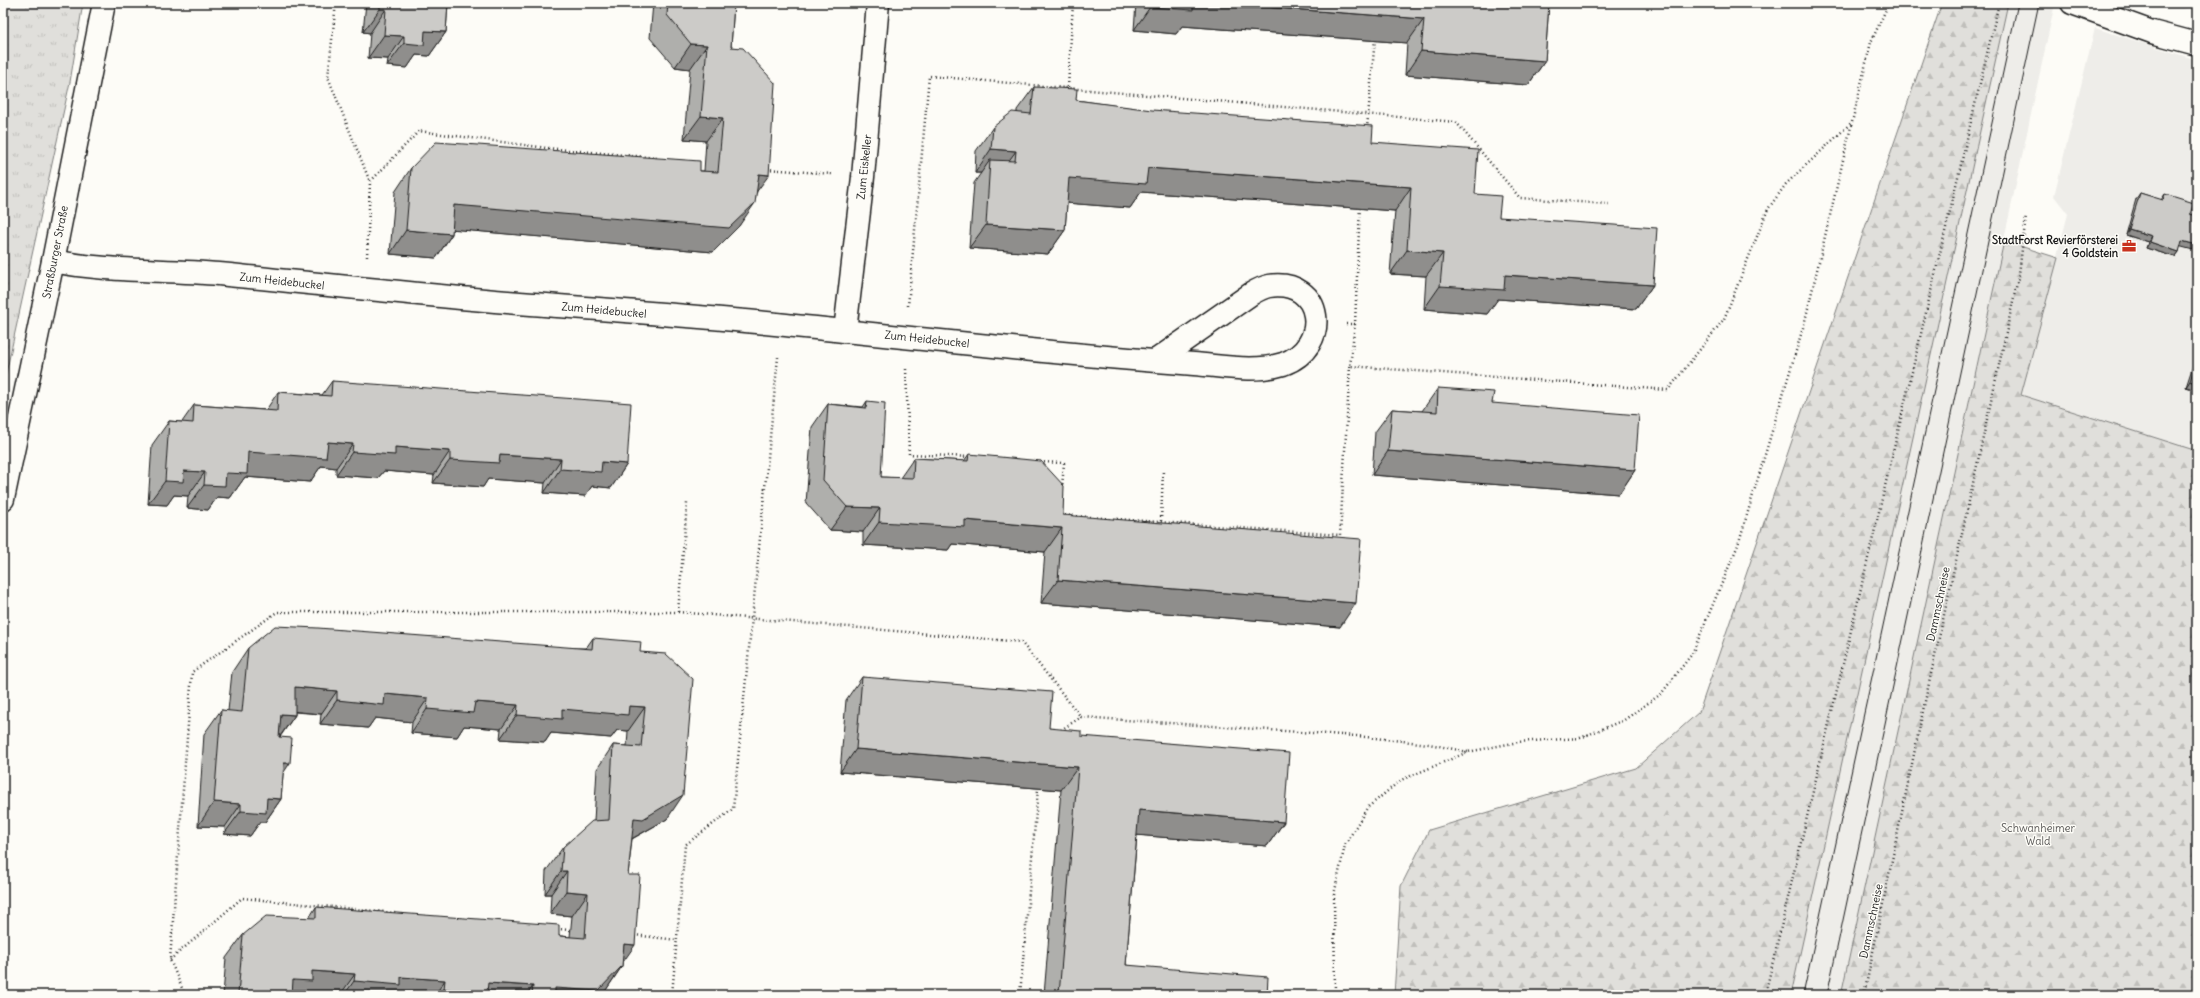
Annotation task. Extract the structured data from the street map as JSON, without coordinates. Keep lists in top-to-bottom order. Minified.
{"streets":{"street":["Zum Eiskeller","Straßburger Straße","Zum Heidebuckel"],"path":["Dammschneise"]},"crossings":[["Zum Eiskeller","Zum Heidebuckel"],["Straßburger Straße","Zum Heidebuckel"]],"parks":["Schwanheimer Wald"],"places":{"office":["StadtForst Revierförsterei 4 Goldstein"]}}
